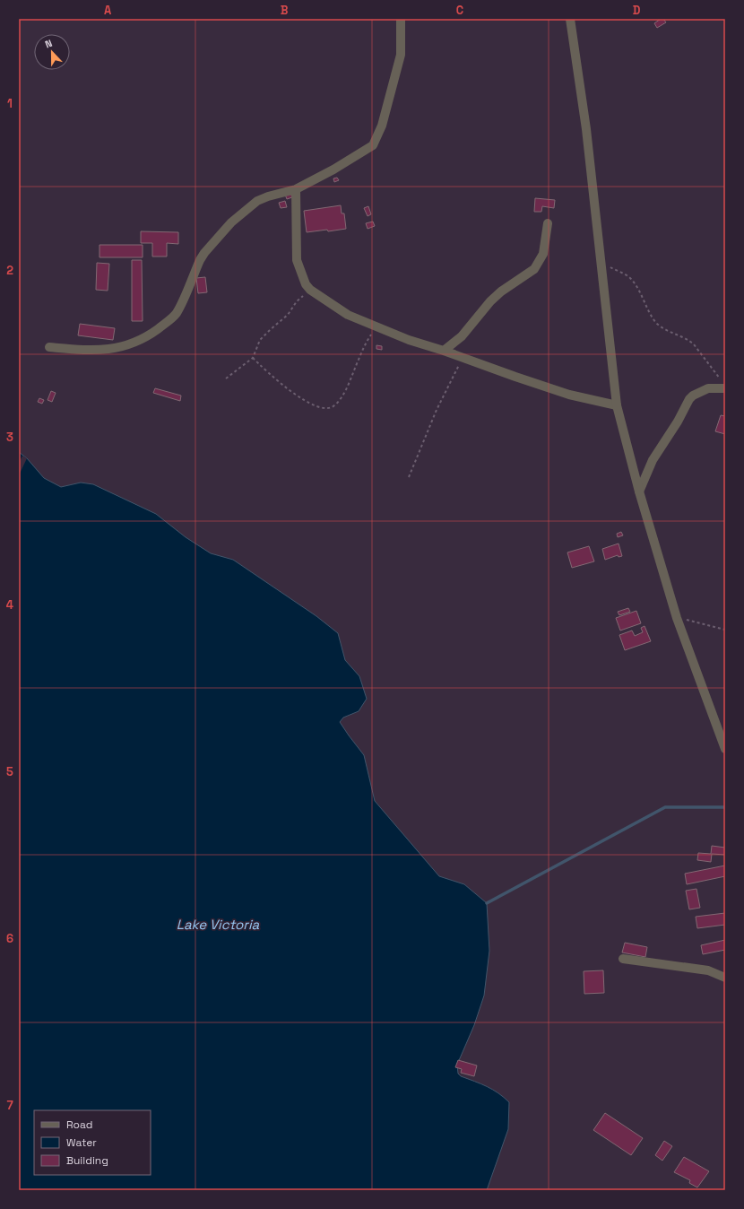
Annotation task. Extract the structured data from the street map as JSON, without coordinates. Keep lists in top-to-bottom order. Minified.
{"water":["Lake Victoria"],"legend":["Road","Water","Building"],"north":"top","grid":{"columns":["A","B","C","D"],"rows":["1","2","3","4","5","6","7"]}}
